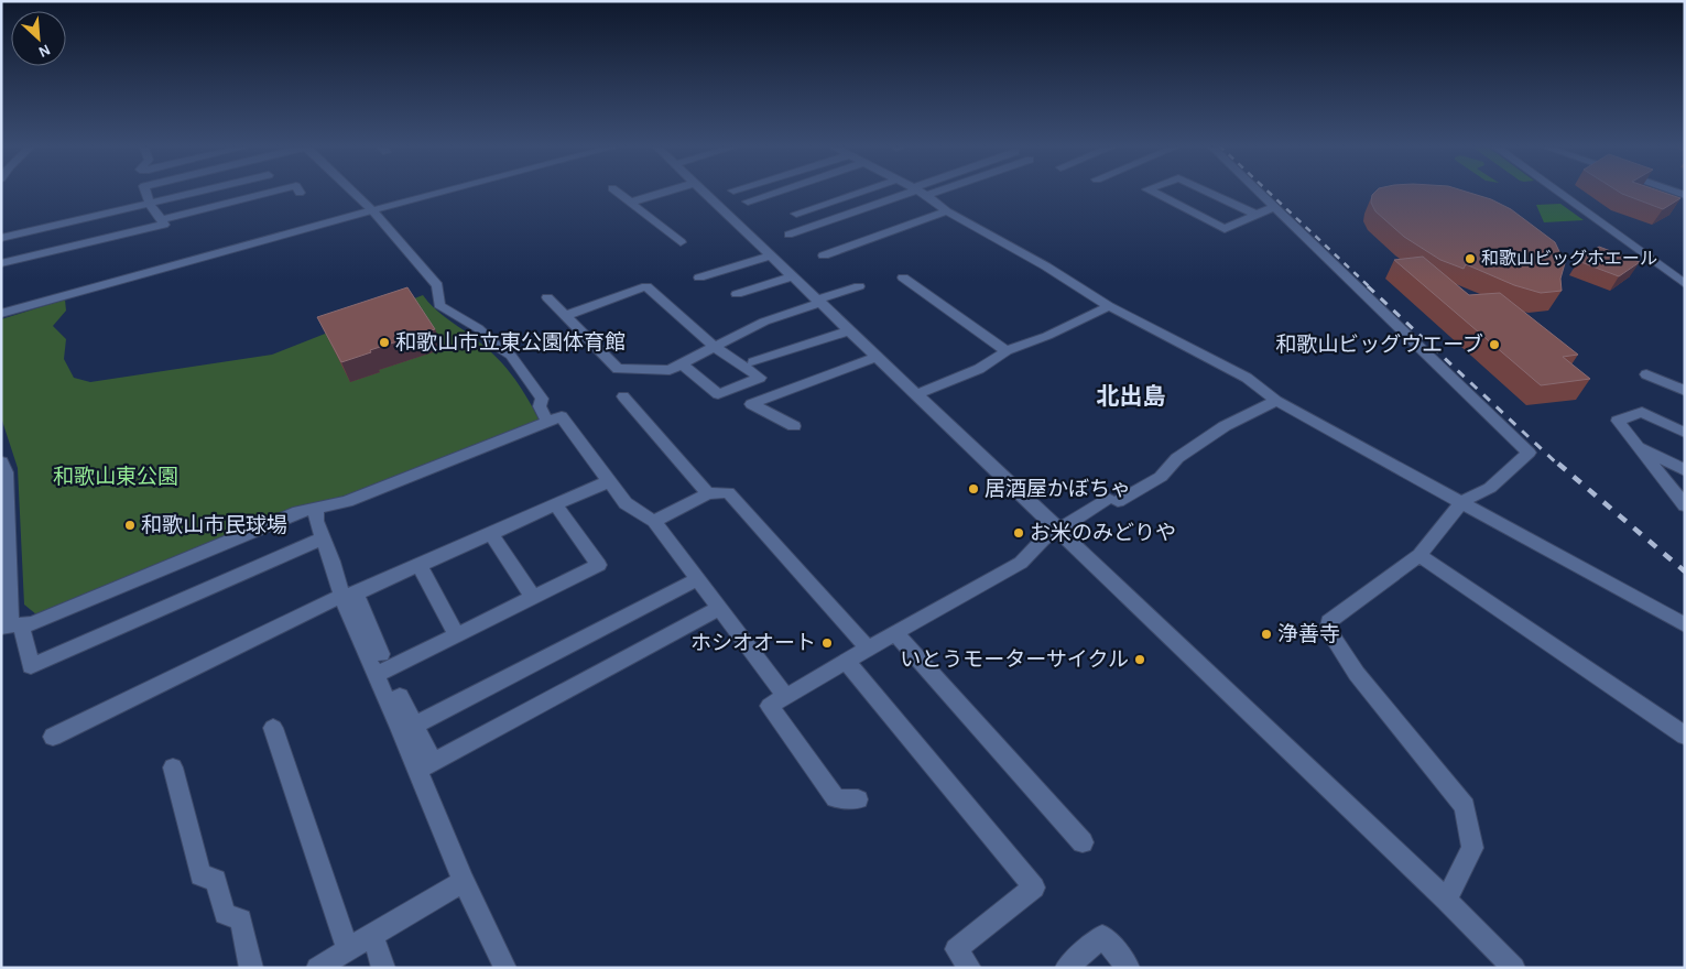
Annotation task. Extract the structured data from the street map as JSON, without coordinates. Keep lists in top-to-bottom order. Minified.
{"districts":["北出島"],"parks":["和歌山東公園"],"places":["和歌山ビッグホエール","和歌山市立東公園体育館","和歌山ビッグウエーブ","居酒屋かぼちゃ","和歌山市民球場","お米のみどりや","浄善寺","ホシオオート","いとうモーターサイクル"],"north":"bottom right"}
